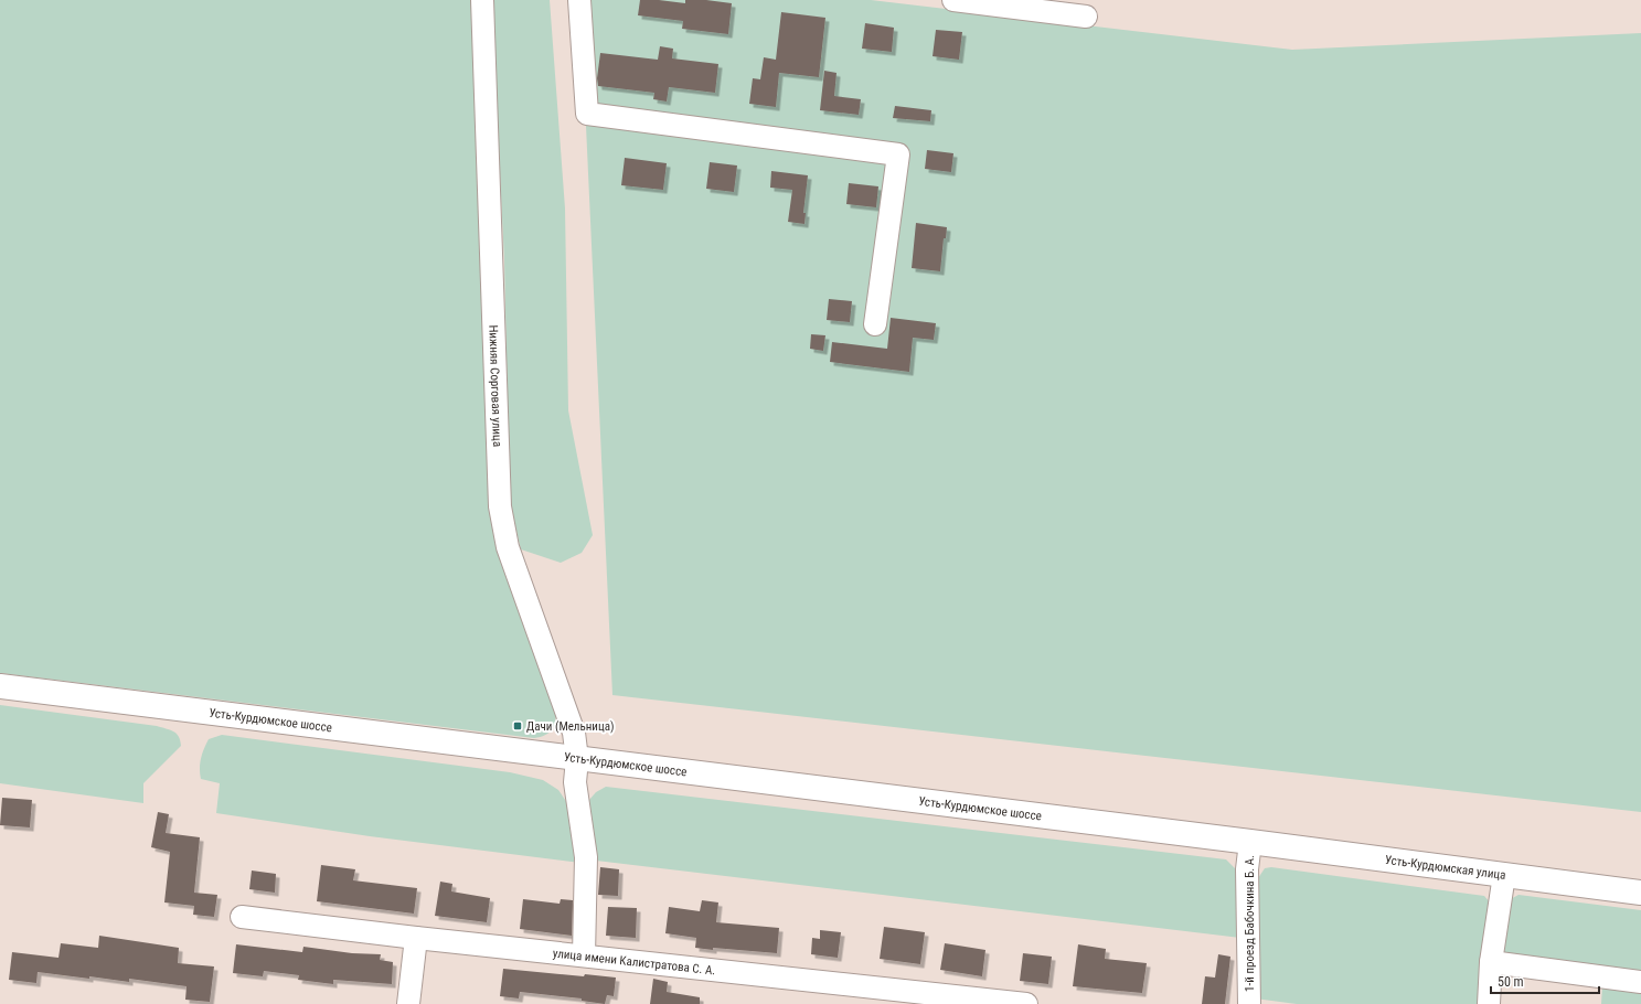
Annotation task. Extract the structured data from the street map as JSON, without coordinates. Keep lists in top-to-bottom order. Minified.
{"streets":{"main road":["Усть-Курдюмское шоссе","Усть-Курдюмская улица"],"street":["Нижняя Сорговая улица","1-й проезд Бабочкина Б. А.","улица имени Калистратова С. А."]},"crossings":[["Нижняя Сорговая улица","Усть-Курдюмское шоссе"],["Нижняя Сорговая улица","улица имени Калистратова С. А."],["Усть-Курдюмское шоссе","Усть-Курдюмская улица"],["Усть-Курдюмское шоссе","1-й проезд Бабочкина Б. А."],["Усть-Курдюмская улица","1-й проезд Бабочкина Б. А."]],"places":{"transit":["Дачи (Мельница)"]},"scale_bar":"50 m"}
